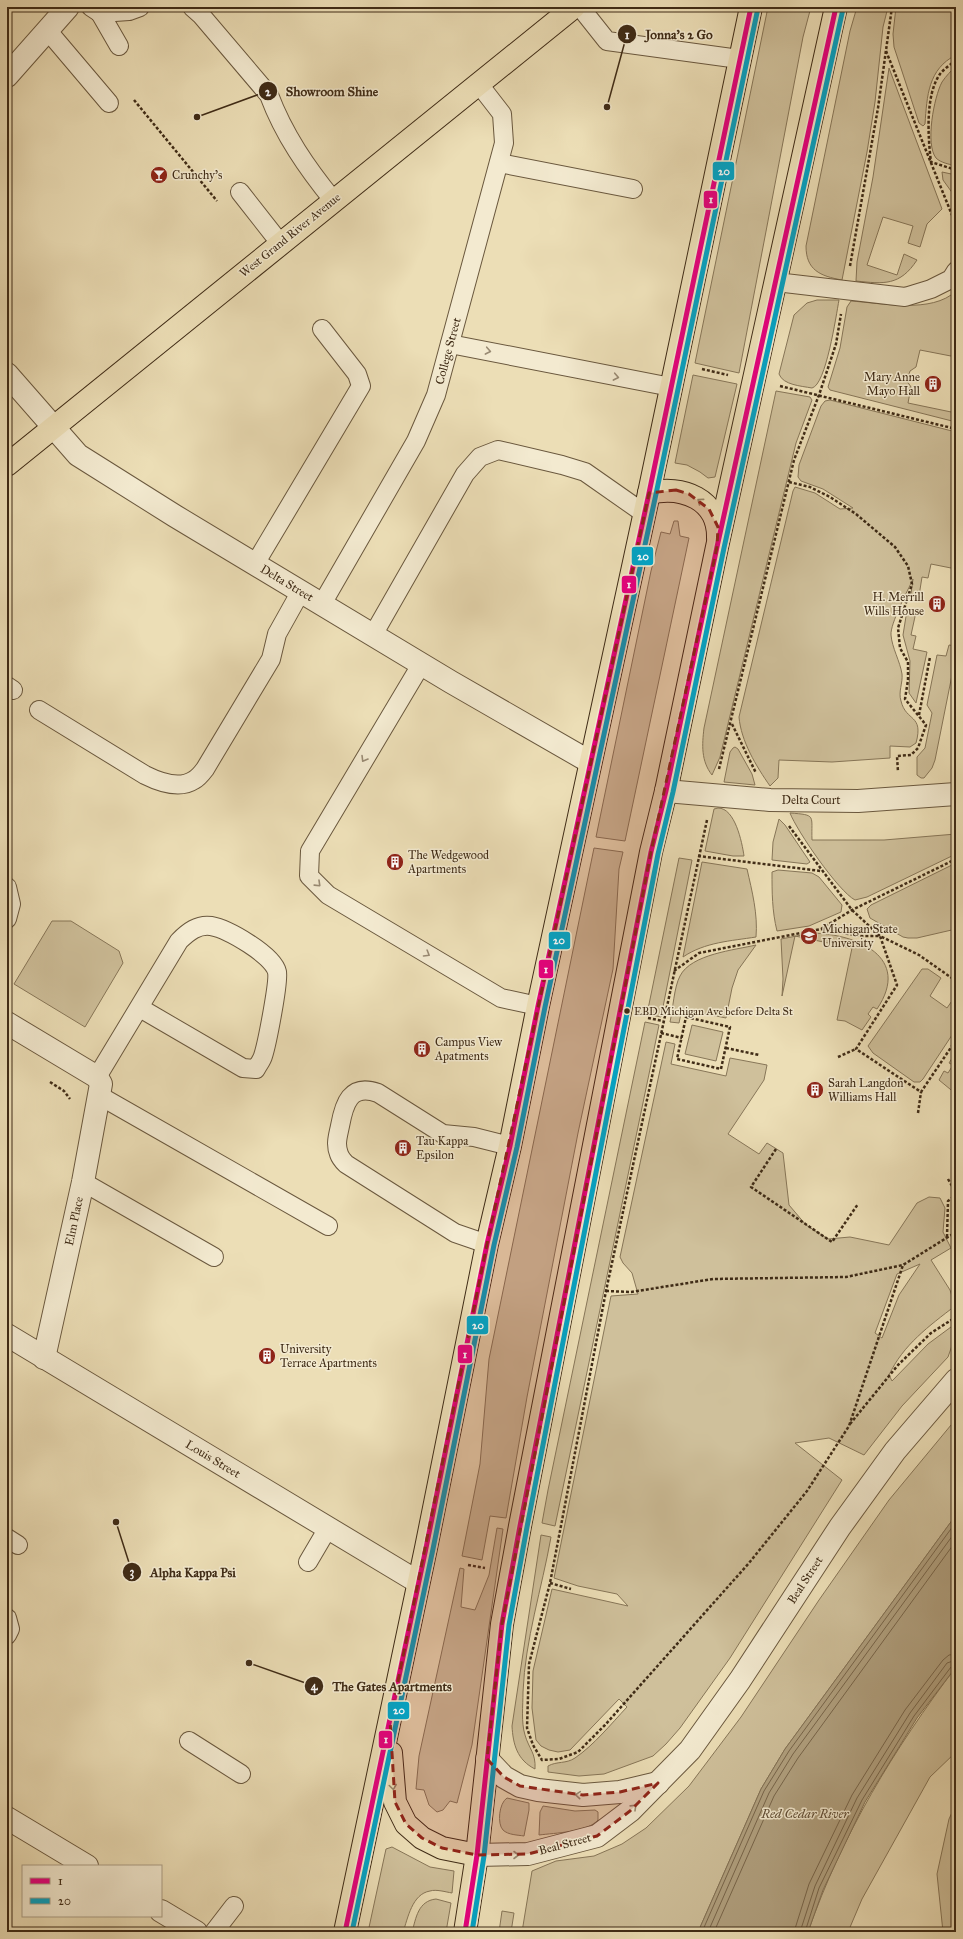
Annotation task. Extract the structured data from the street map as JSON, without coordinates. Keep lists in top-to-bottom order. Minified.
{"streets":{"main road":["West Grand River Avenue"],"street":["Delta Street","Delta Court","Elm Place","Louis Street","Beal Street"],"lane":["College Street"]},"crossings":[["West Grand River Avenue","College Street"],["West Grand River Avenue","Delta Street"],["College Street","Delta Street"],["Elm Place","Louis Street"]],"water":["Red Cedar River"],"places":{"other":["Jonna's 2 Go","Showroom Shine","EBD Michigan Ave before Delta St","Alpha Kappa Psi","The Gates Apartments"],"bar":["Crunchy's"],"building":["Mary Anne Mayo Hall","H. Merrill Wills House","The Wedgewood Apartments","Campus View Apatments","Sarah Langdon Williams Hall","Tau Kappa Epsilon","University Terrace Apartments"],"school or university":["Michigan State University"]},"lines":["transit line 1","transit line 20"],"legend":["1","20"]}
